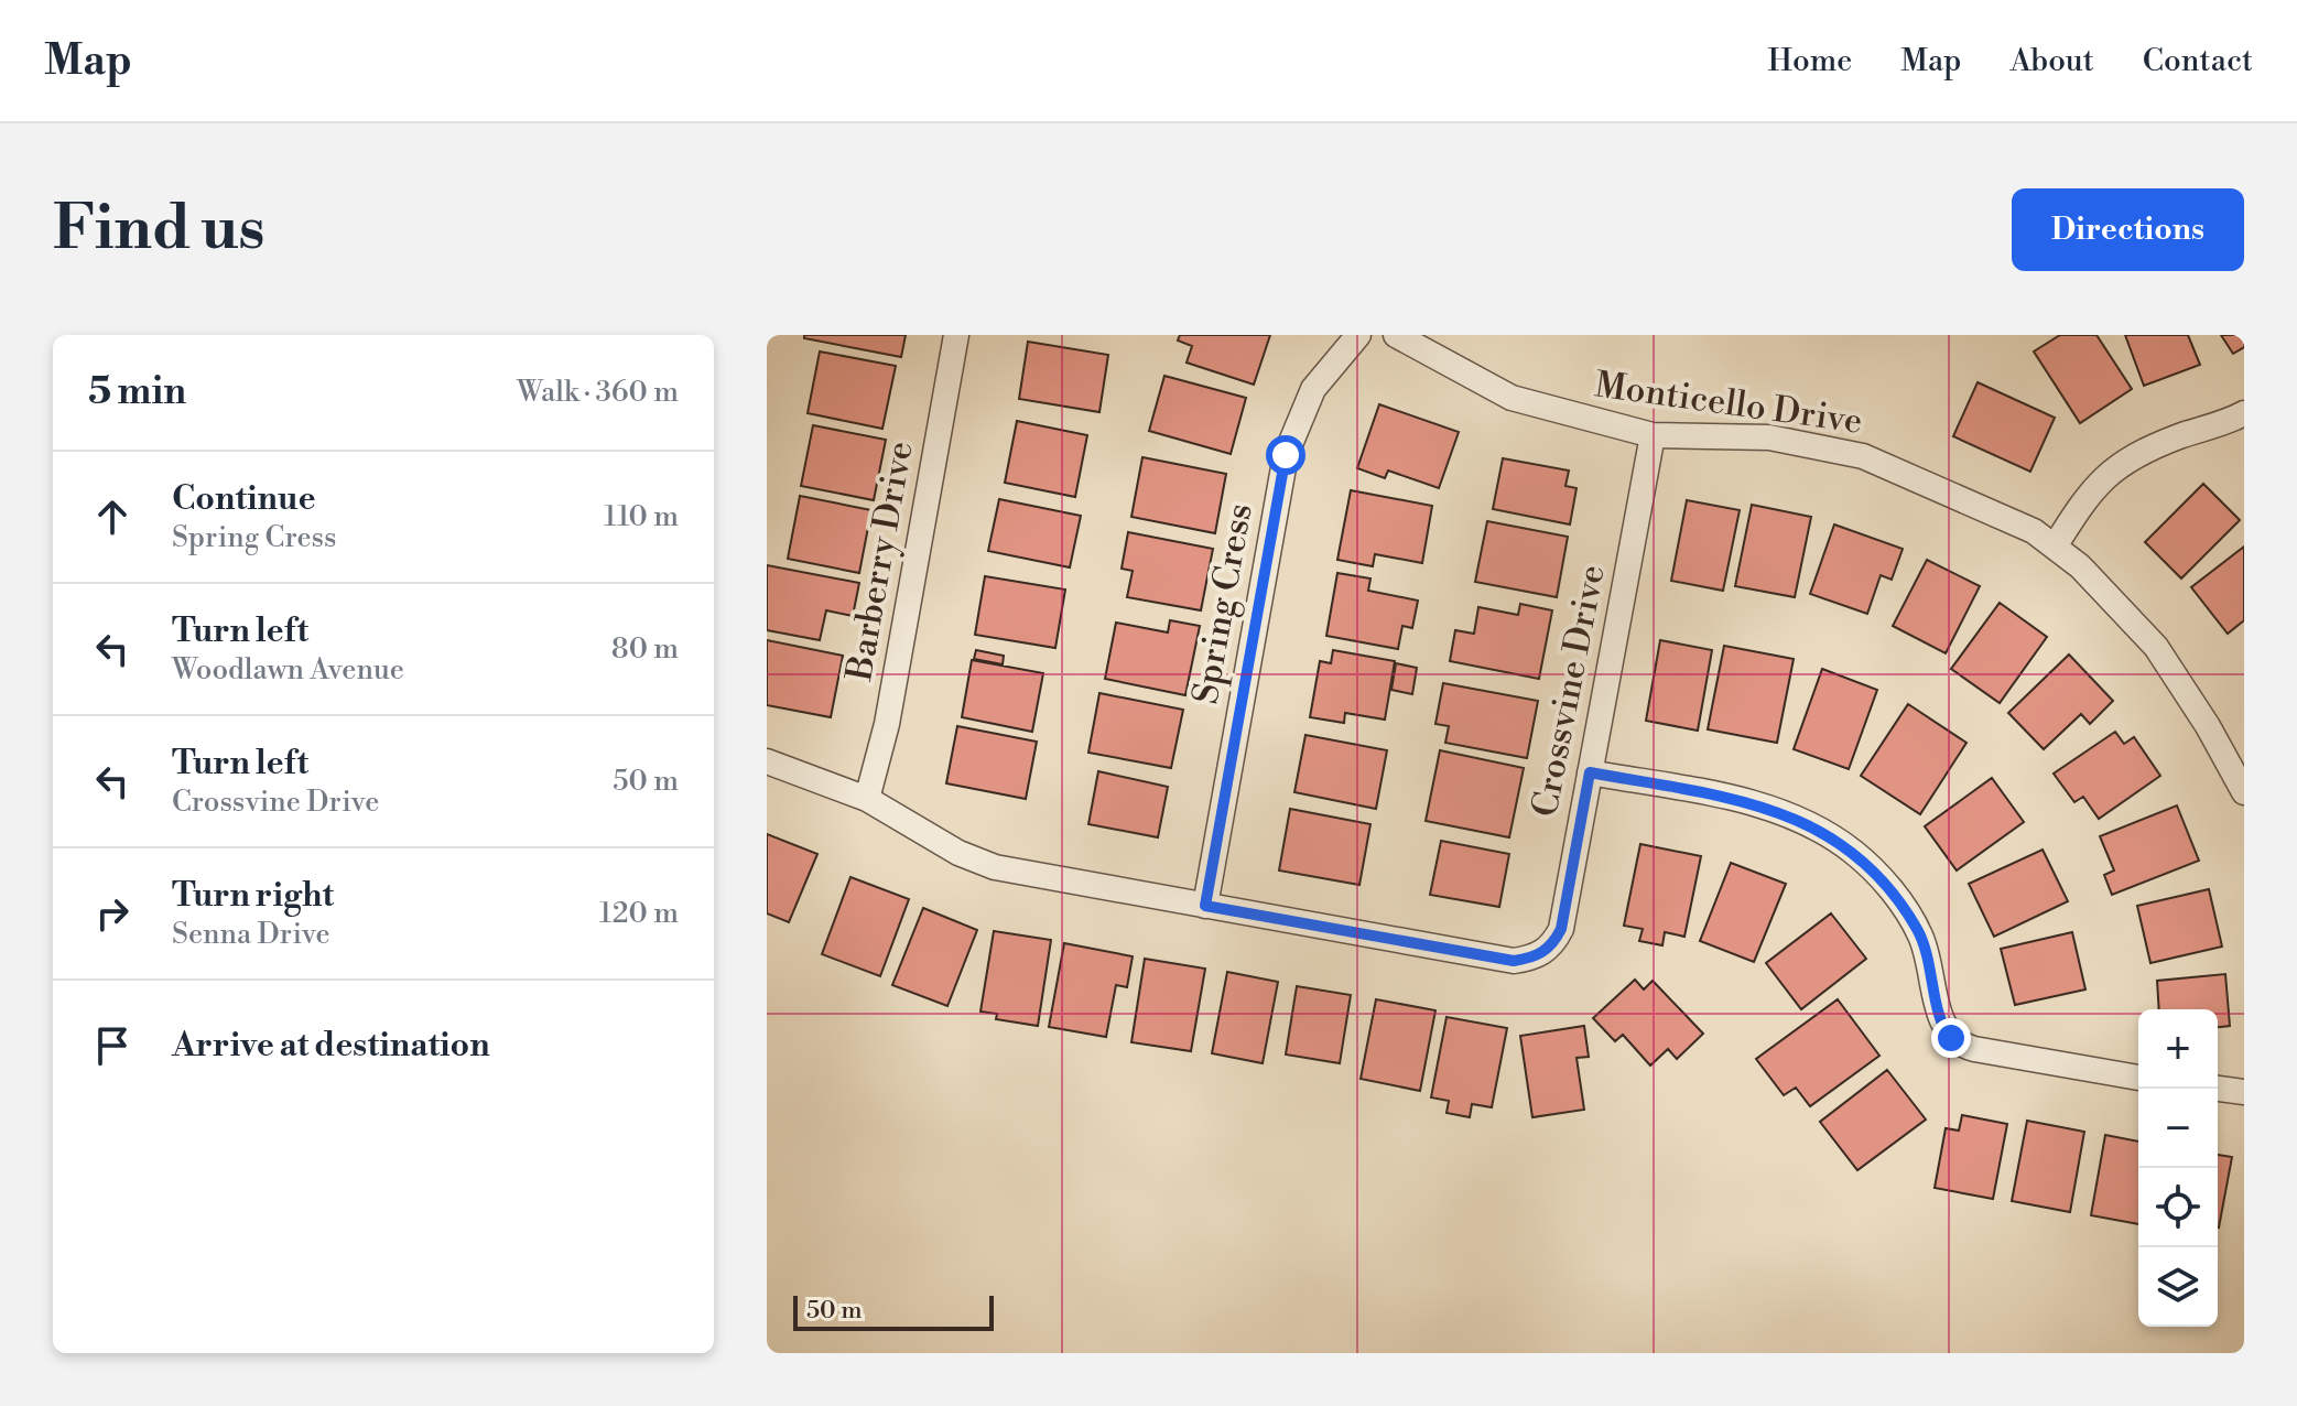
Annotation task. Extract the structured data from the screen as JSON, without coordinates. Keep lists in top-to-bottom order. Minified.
{"streets":{"street":["Monticello Drive","Barberry Drive","Spring Cress","Crossvine Drive"]},"crossings":[["Monticello Drive","Crossvine Drive"],["Spring Cress","Crossvine Drive"]],"scale_bar":"50 m","page":{"header":"Map","nav":["Home","Map","About","Contact"],"buttons":"Directions","title":"Find us","heading":["5 min","Walk · 360 m"],"list":[["Continue","Spring Cress","110 m"],["Turn left","Woodlawn Avenue","80 m"],["Turn left","Crossvine Drive","50 m"],["Turn right","Senna Drive","120 m"],"Arrive at destination"],"map_buttons":["+","−"],"scale":"50 m"}}
